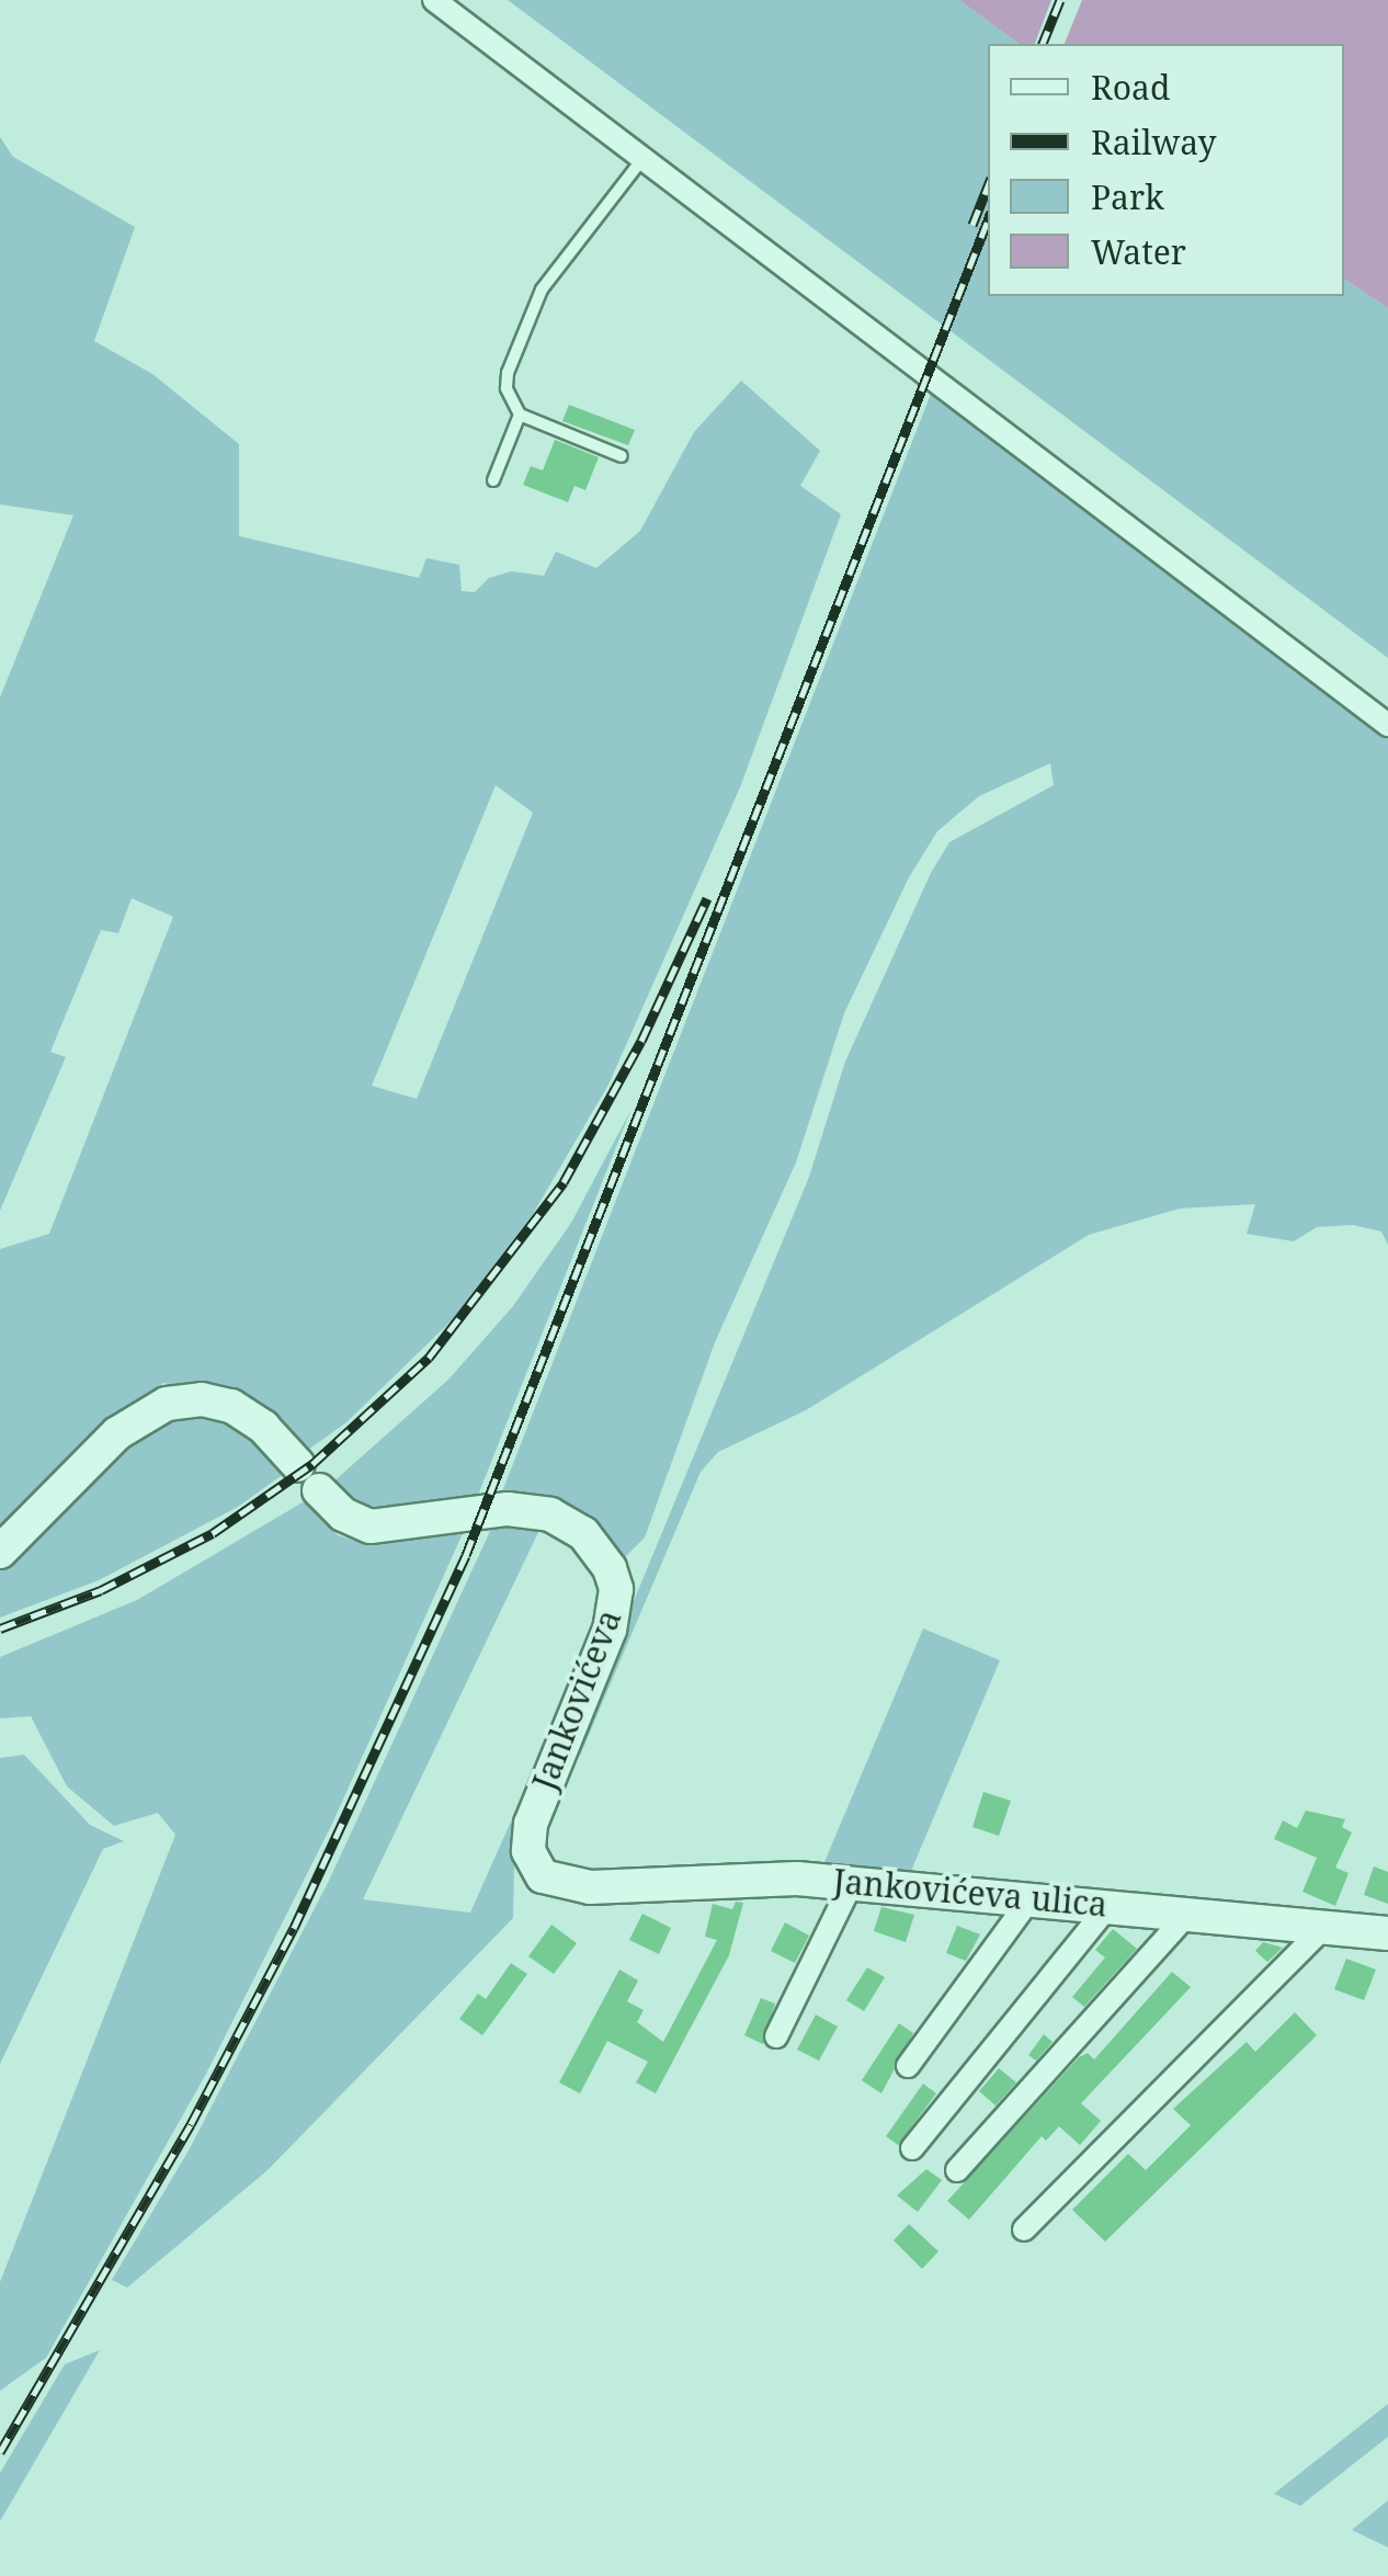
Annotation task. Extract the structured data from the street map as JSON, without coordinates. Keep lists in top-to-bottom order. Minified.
{"streets":{"main road":["Jankovićeva","Jankovićeva ulica"]},"crossings":[["Jankovićeva","Jankovićeva ulica"]],"legend":["Road","Railway","Park","Water"]}
